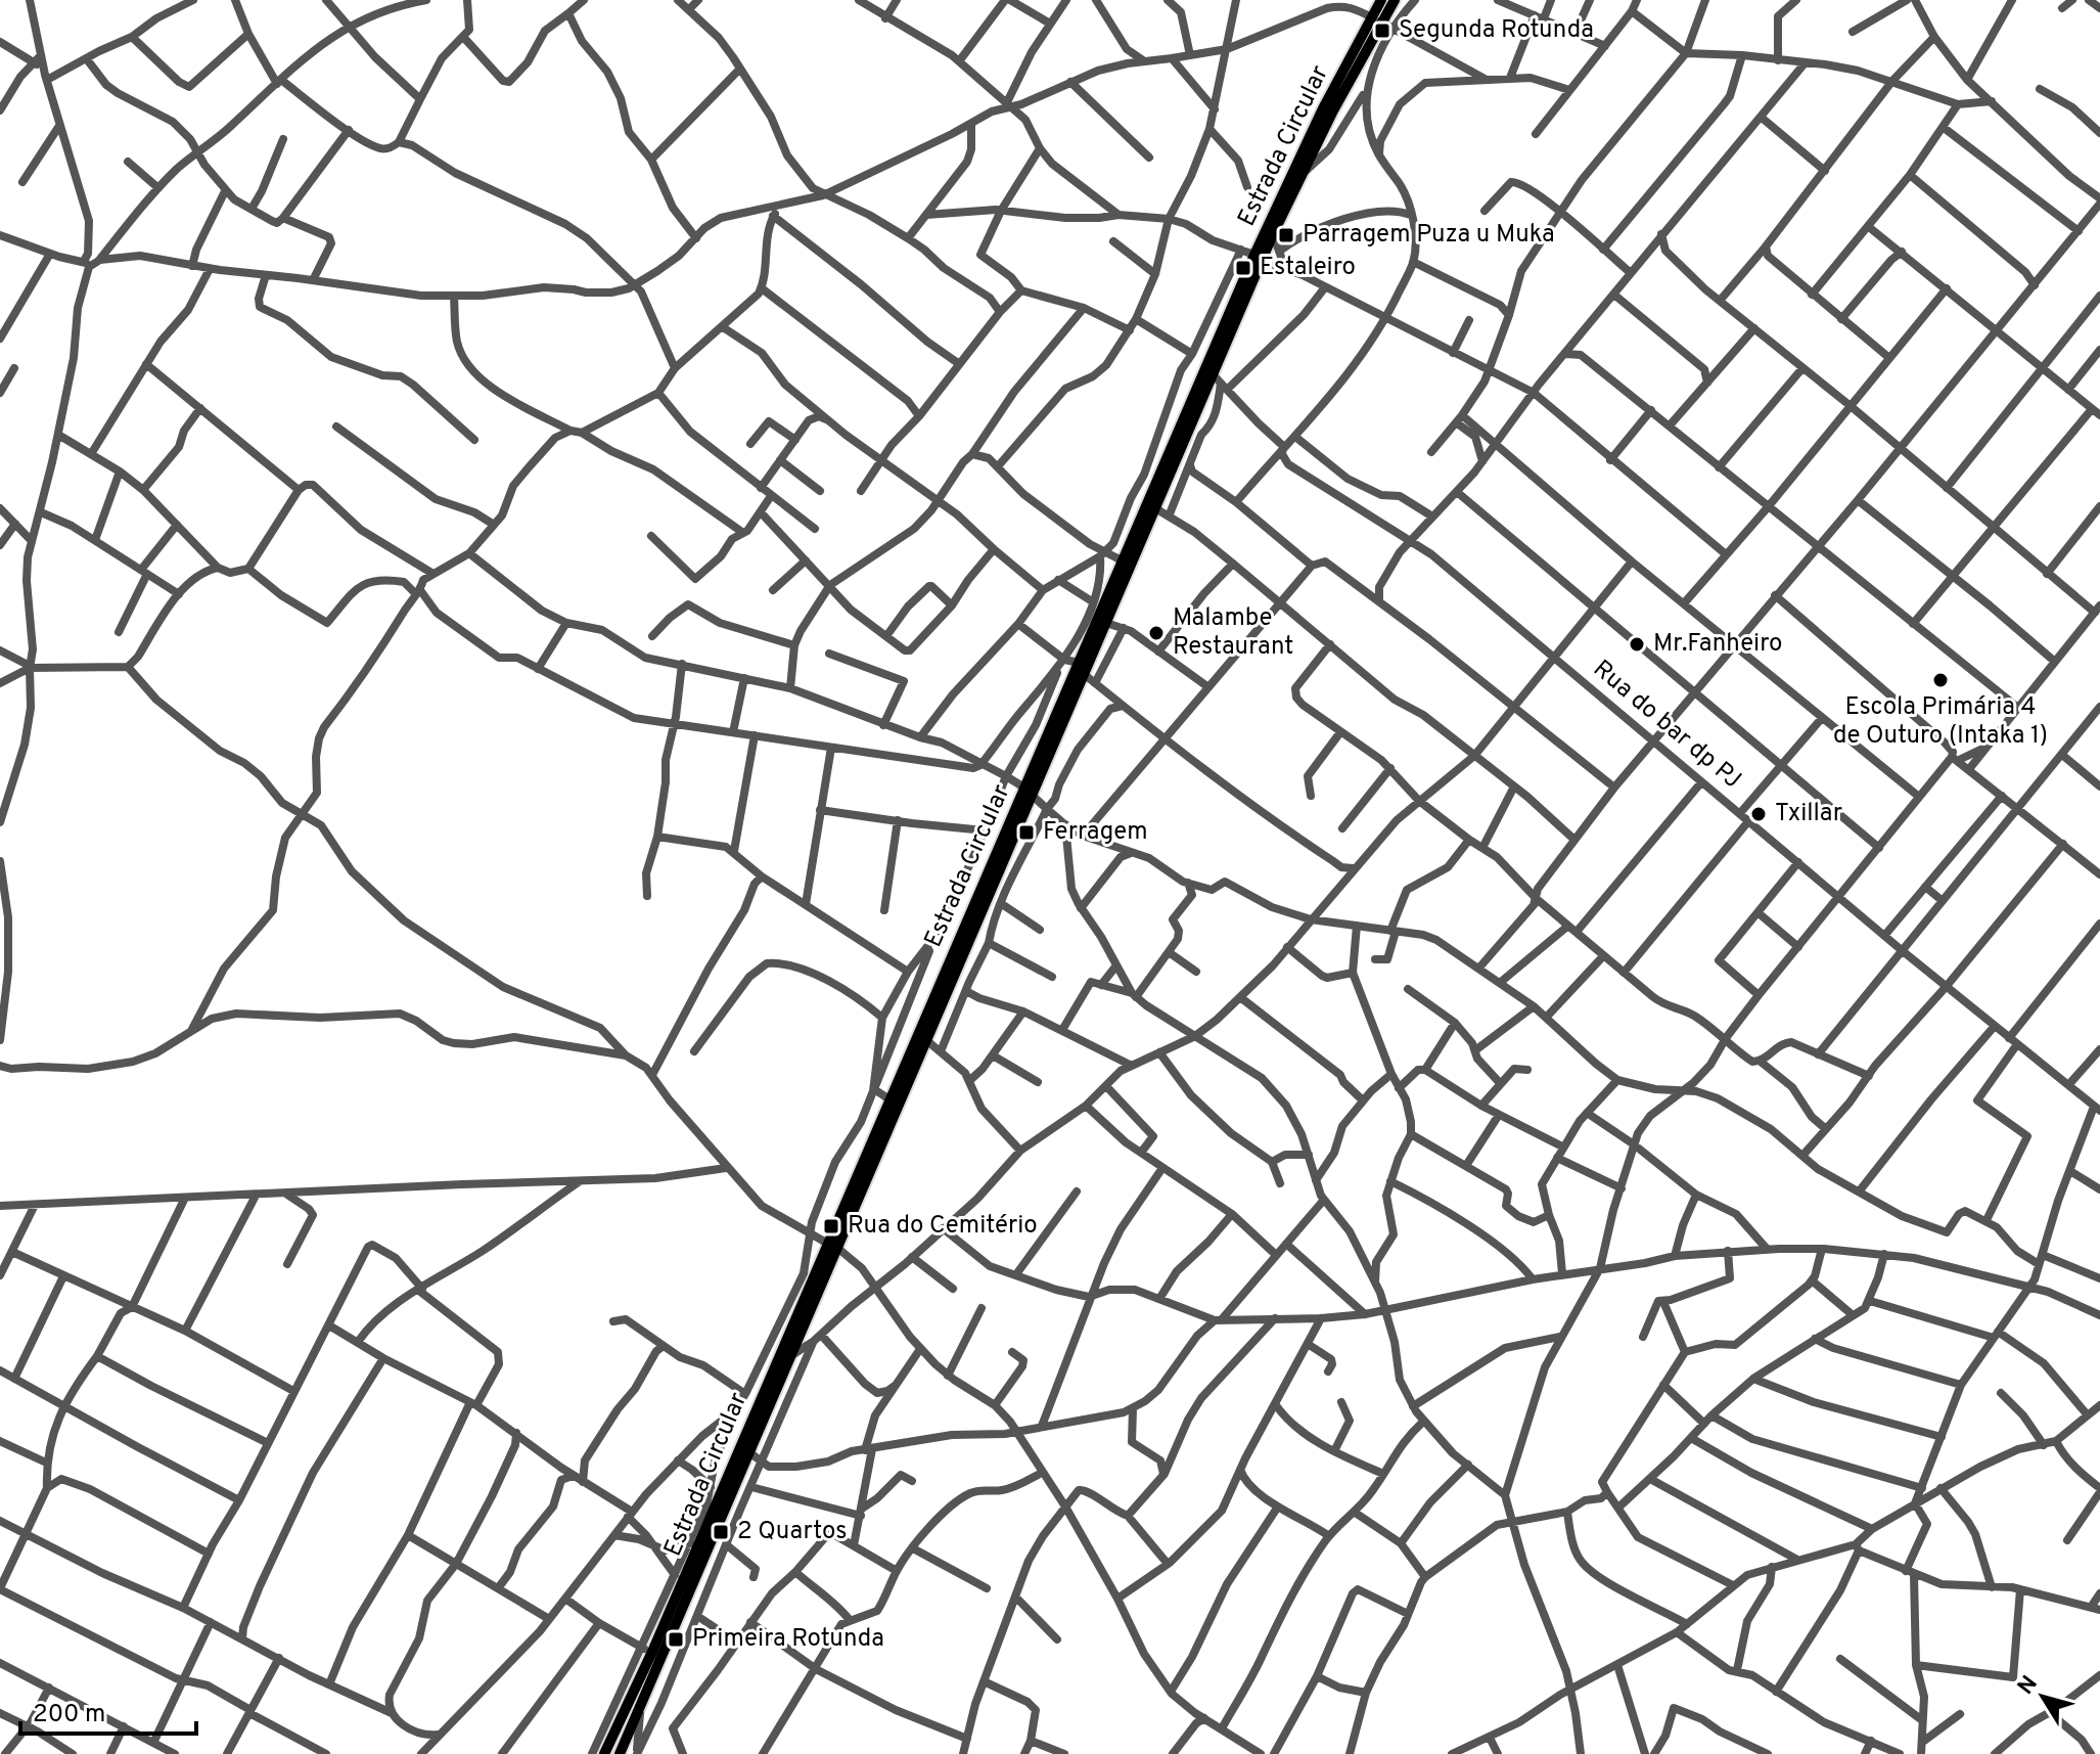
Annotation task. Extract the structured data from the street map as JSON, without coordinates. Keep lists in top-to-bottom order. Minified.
{"streets":{"main road":["Estrada Circular"],"street":["Rua do bar dp PJ"]},"crossings":[["Estrada Circular","Rua do bar dp PJ"]],"places":{"transit":["Segunda Rotunda","Parragem Puza u Muka","Estaleiro","Ferragem","Rua do Cemitério","2 Quartos","Primeira Rotunda"],"other":["Malambe Restaurant","Mr.Fanheiro","Escola Primária 4 de Outuro (Intaka 1)","Txillar"]},"scale_bar":"200 m","north":"top left"}
